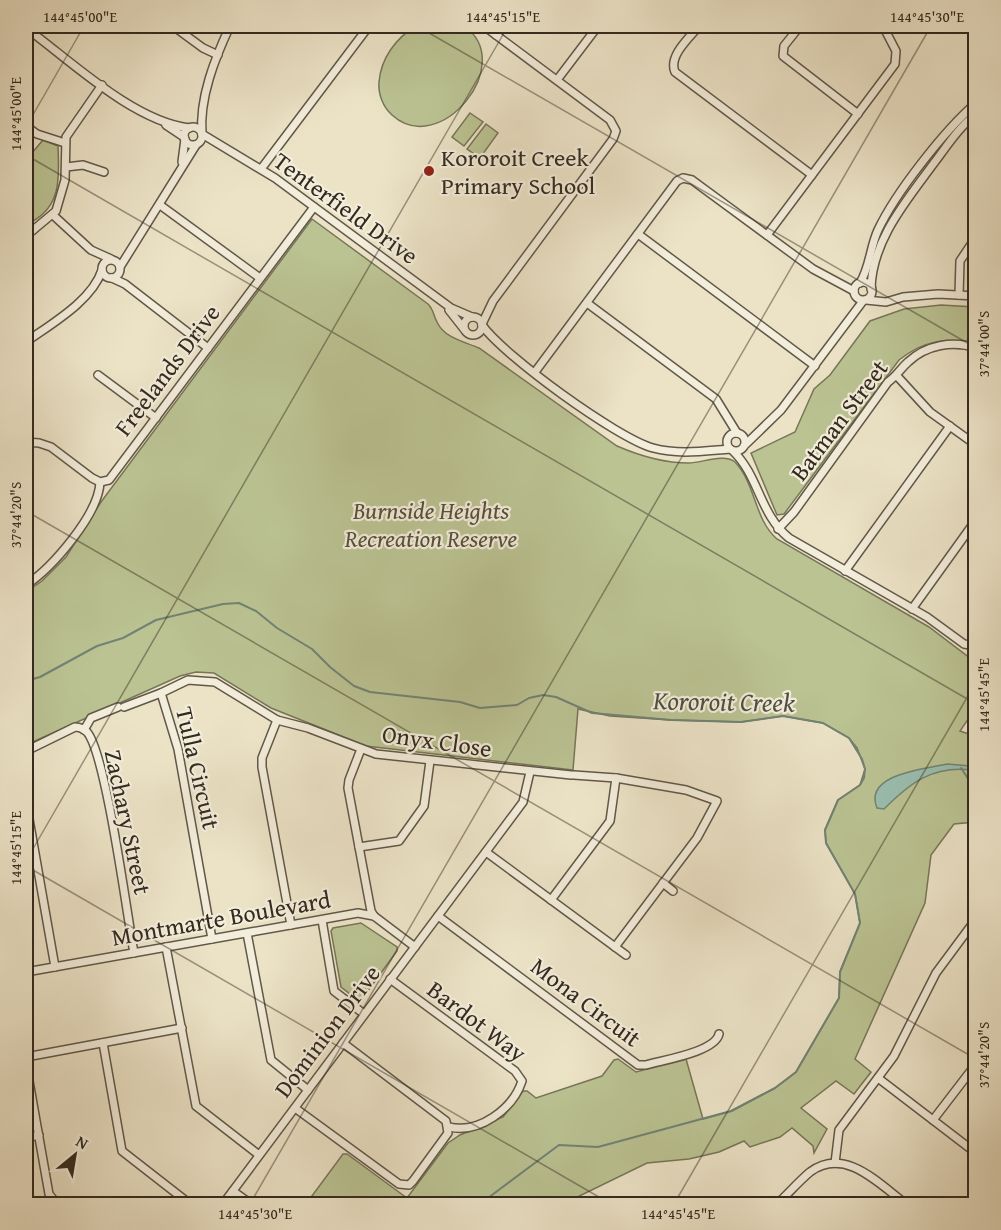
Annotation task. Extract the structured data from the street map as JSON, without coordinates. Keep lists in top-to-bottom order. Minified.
{"streets":{"street":["Tenterfield Drive","Freelands Drive","Batman Street","Onyx Close","Tulla Circuit","Zachary Street","Montmarte Boulevard","Mona Circuit","Bardot Way","Dominion Drive"]},"crossings":[["Tenterfield Drive","Freelands Drive"],["Onyx Close","Tulla Circuit"],["Onyx Close","Dominion Drive"],["Tulla Circuit","Montmarte Boulevard"],["Zachary Street","Montmarte Boulevard"],["Mona Circuit","Dominion Drive"],["Bardot Way","Dominion Drive"]],"water":["Kororoit Creek"],"parks":["Burnside Heights Recreation Reserve"],"places":["Kororoit Creek Primary School"],"north":"top right","coordinates":["144°45'00\"E","144°45'15\"E","144°45'30\"E","37°44'00\"S","37°44'20\"S","144°45'45\"E"]}
